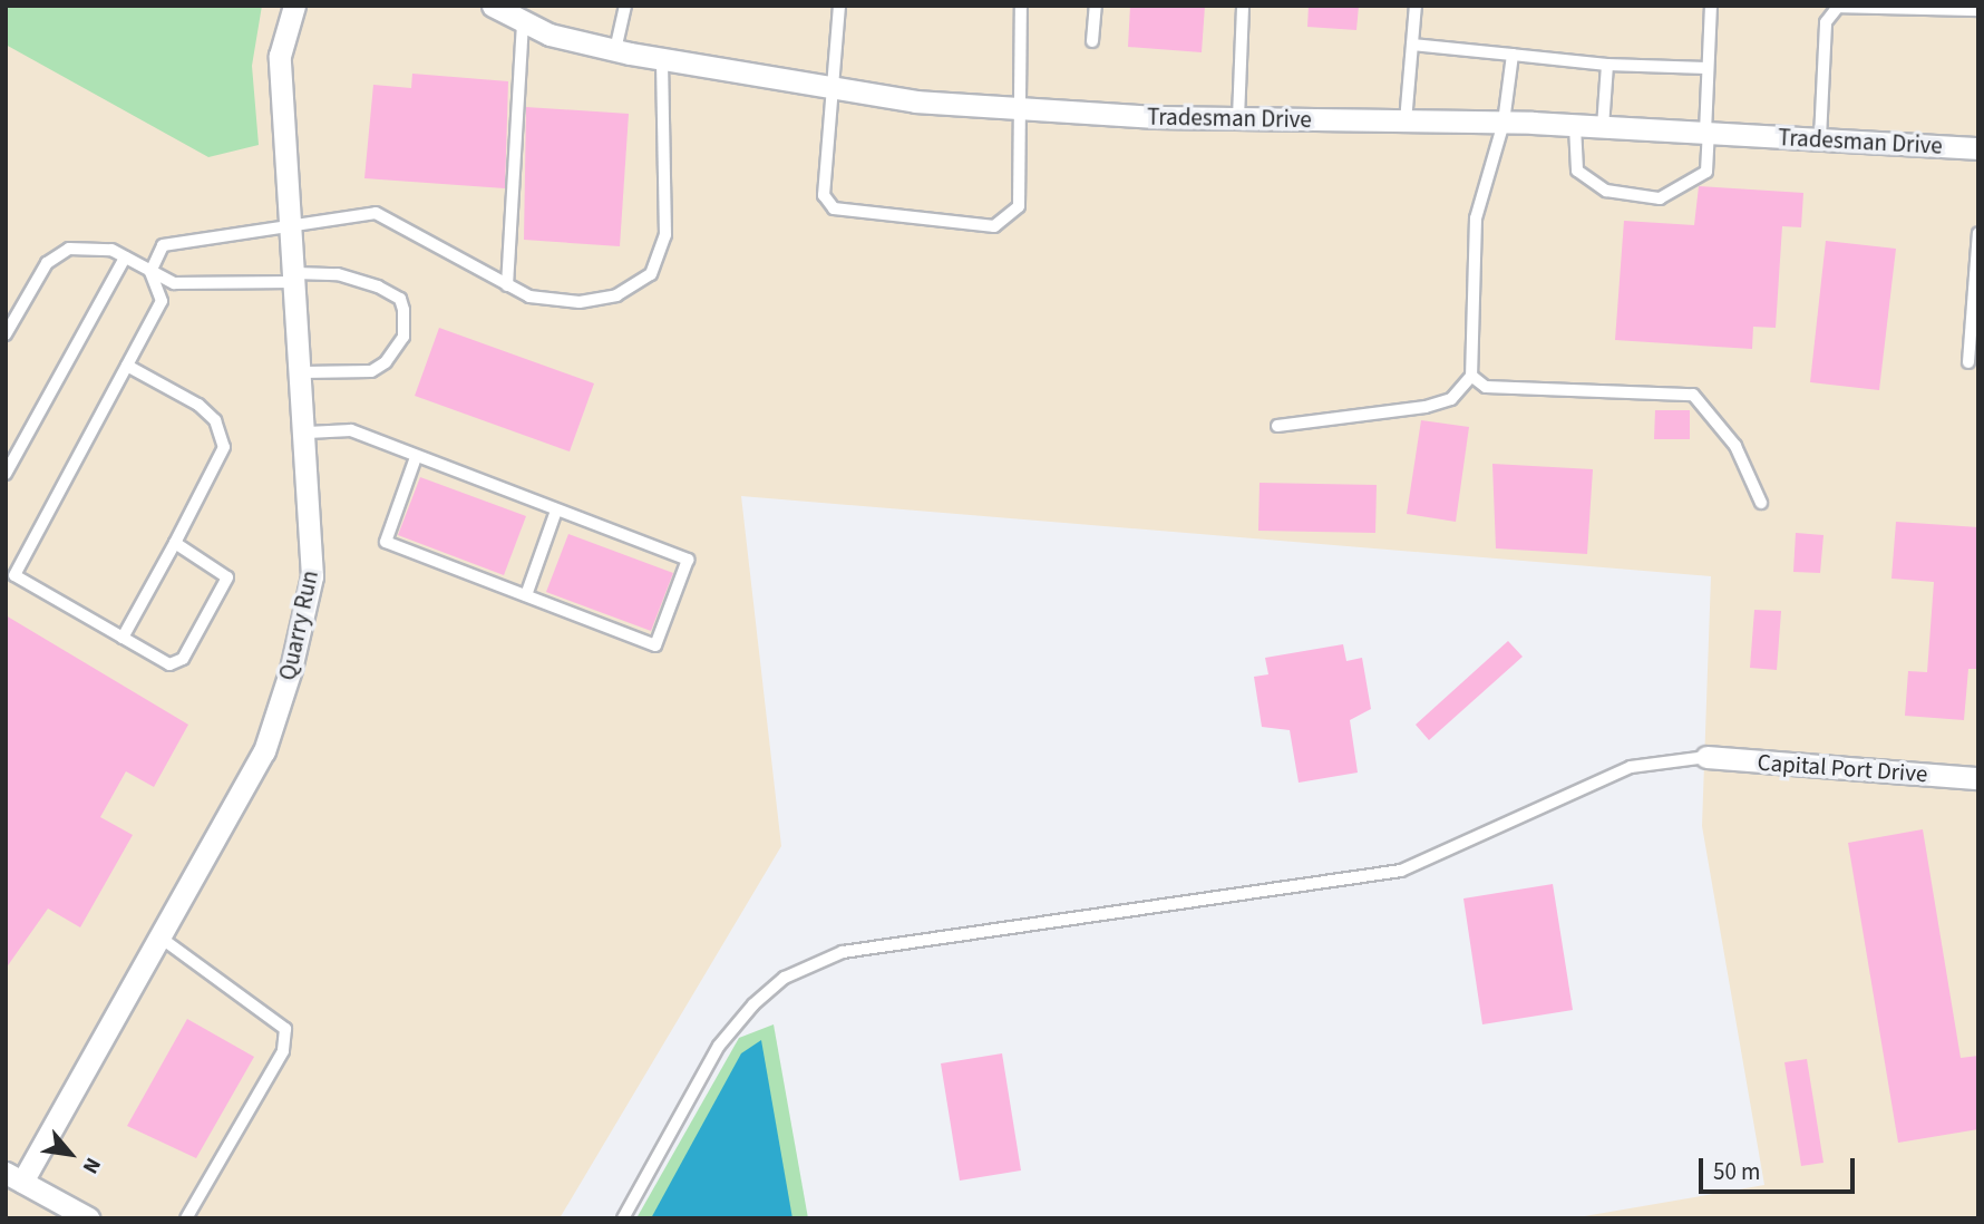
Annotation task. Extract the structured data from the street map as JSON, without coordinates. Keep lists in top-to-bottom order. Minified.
{"streets":{"street":["Tradesman Drive","Quarry Run","Capital Port Drive"]},"scale_bar":"50 m","north":"bottom right"}
